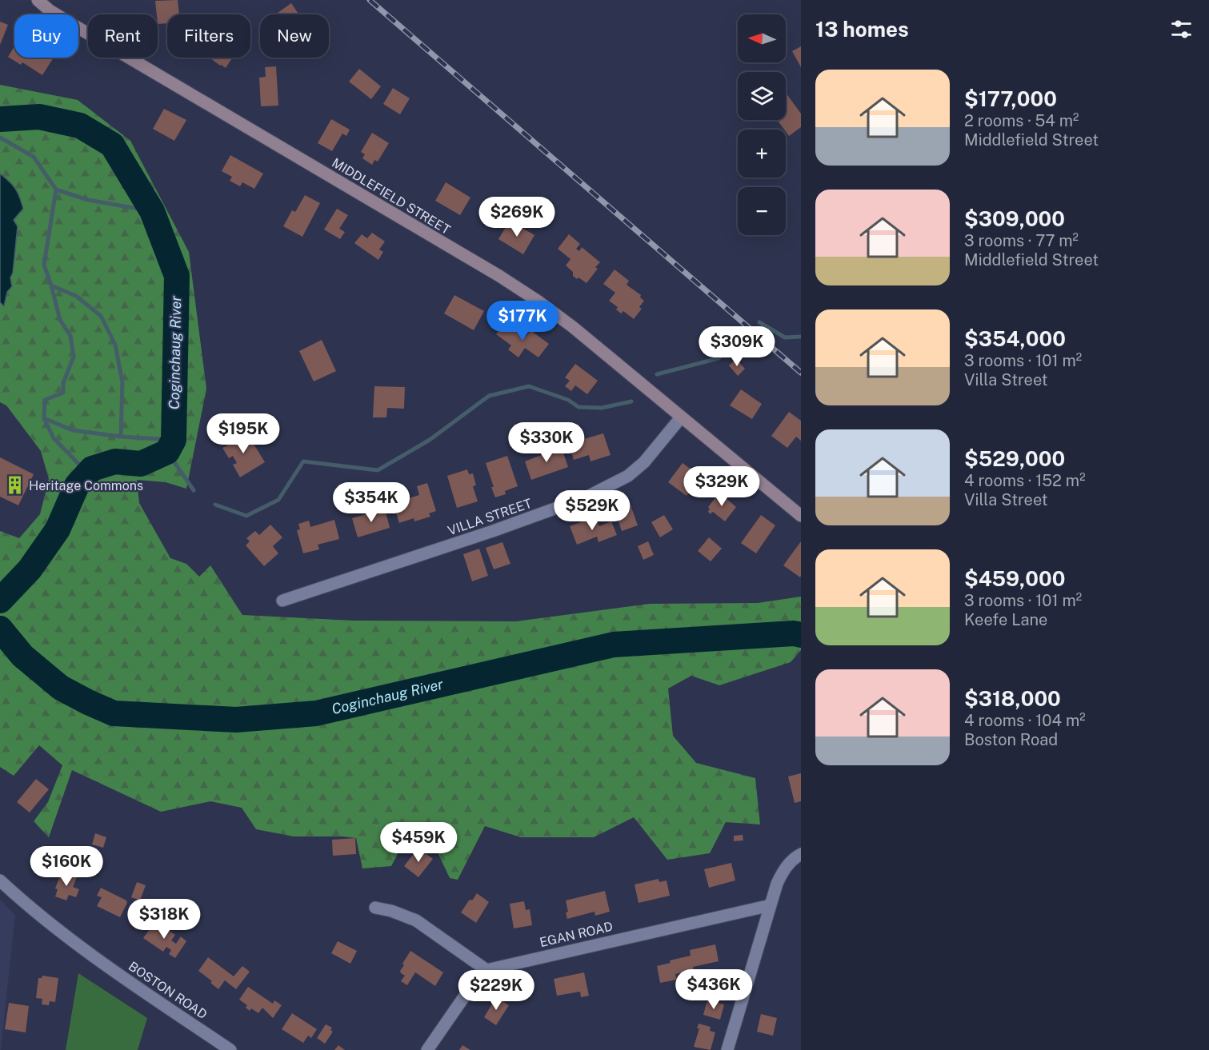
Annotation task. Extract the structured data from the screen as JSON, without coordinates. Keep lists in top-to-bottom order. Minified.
{"streets":{"main road":["MIDDLEFIELD STREET"],"street":["VILLA STREET","EGAN ROAD","BOSTON ROAD"]},"crossings":[["MIDDLEFIELD STREET","VILLA STREET"]],"water":["Coginchaug River"],"places":{"building":["Heritage Commons"]},"north":"left","page":{"heading":"13 homes","map_buttons":["+","−"],"chip":["Buy","Rent","Filters","New"],"list":[{"name":"$177,000","note":"2 rooms · 54 m² · Middlefield Street"},{"name":"$309,000","note":"3 rooms · 77 m² · Middlefield Street"},{"name":"$354,000","note":"3 rooms · 101 m² · Villa Street"},{"name":"$529,000","note":"4 rooms · 152 m² · Villa Street"},{"name":"$459,000","note":"3 rooms · 101 m² · Keefe Lane"},{"name":"$318,000","note":"4 rooms · 104 m² · Boston Road"}],"price":["$269K","$177K","$309K","$195K","$330K","$329K","$354K","$529K","$459K","$160K","$318K","$436K","$229K"]}}
